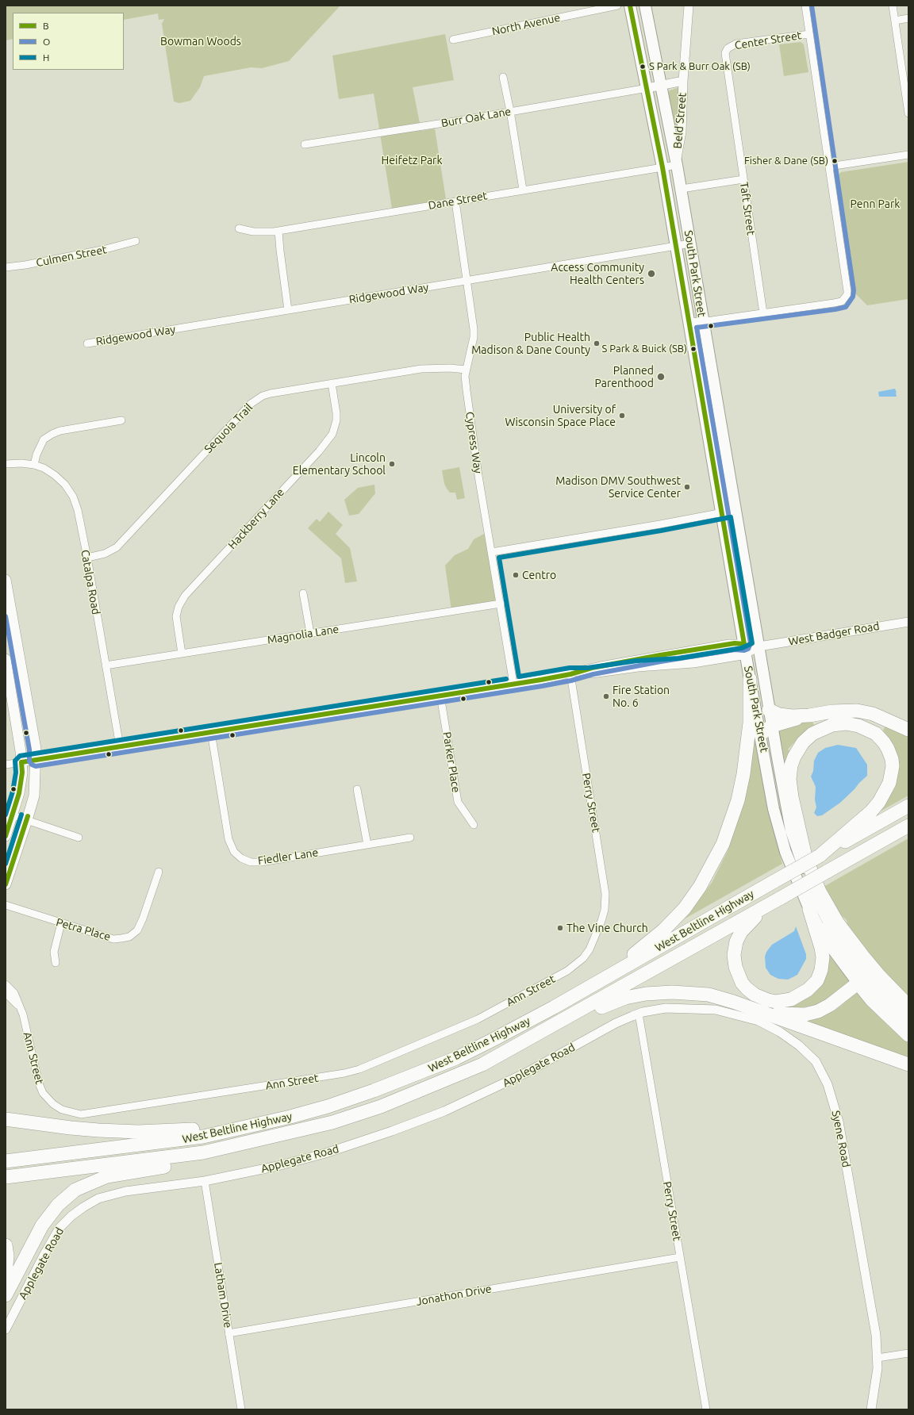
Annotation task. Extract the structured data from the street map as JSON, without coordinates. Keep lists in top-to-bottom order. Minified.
{"streets":{"highway":["West Beltline Highway"],"main road":["South Park Street"],"street":["North Avenue","Center Street","Burr Oak Lane","Beld Street","Dane Street","Taft Street","Culmen Street","Ridgewood Way","Sequoia Trail","Cypress Way","Hackberry Lane","Catalpa Road","West Badger Road","Magnolia Lane","Parker Place","Perry Street","Fiedler Lane","Petra Place","Ann Street","Applegate Road","Syene Road","Latham Drive","Jonathon Drive"]},"crossings":[["Center Street","Taft Street"],["Burr Oak Lane","Beld Street"],["Burr Oak Lane","South Park Street"],["Beld Street","Dane Street"],["Beld Street","South Park Street"],["Dane Street","South Park Street"],["Dane Street","Cypress Way"],["South Park Street","Ridgewood Way"],["South Park Street","West Badger Road"],["Ridgewood Way","Cypress Way"],["Sequoia Trail","Cypress Way"],["Sequoia Trail","Hackberry Lane"],["Sequoia Trail","Catalpa Road"],["Cypress Way","West Badger Road"],["Cypress Way","Magnolia Lane"],["Hackberry Lane","Magnolia Lane"],["Catalpa Road","West Badger Road"],["Catalpa Road","Magnolia Lane"],["West Badger Road","Parker Place"],["West Badger Road","Perry Street"],["West Badger Road","Fiedler Lane"],["Perry Street","Ann Street"],["Perry Street","Applegate Road"],["Perry Street","Syene Road"],["Perry Street","Jonathon Drive"],["Applegate Road","Syene Road"],["Applegate Road","Latham Drive"],["Latham Drive","Jonathon Drive"]],"parks":["Bowman Woods","Heifetz Park","Penn Park"],"places":["S Park & Burr Oak (SB)","Fisher & Dane (SB)","Access Community Health Centers","Public Health Madison & Dane County","S Park & Buick (SB)","Planned Parenthood","University of Wisconsin Space Place","Lincoln Elementary School","Madison DMV Southwest Service Center","Centro","Fire Station No. 6","The Vine Church"],"lines":["transit line B","transit line O","transit line H"],"legend":["B","O","H"]}
